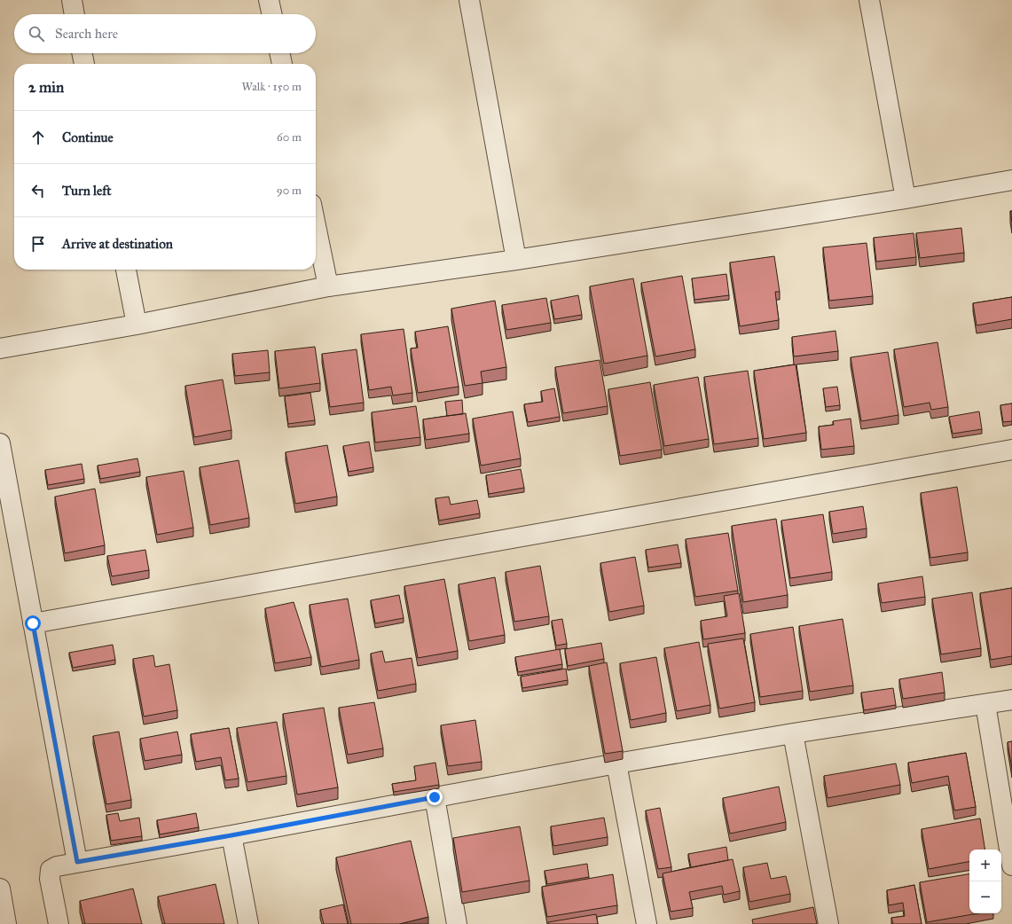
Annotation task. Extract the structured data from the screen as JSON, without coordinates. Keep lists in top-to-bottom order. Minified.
{"page":{"search":"Search here","heading":["2 min","Walk · 150 m"],"list":[["Continue","60 m"],["Turn left","90 m"],"Arrive at destination"],"map_buttons":["+","−"]}}
